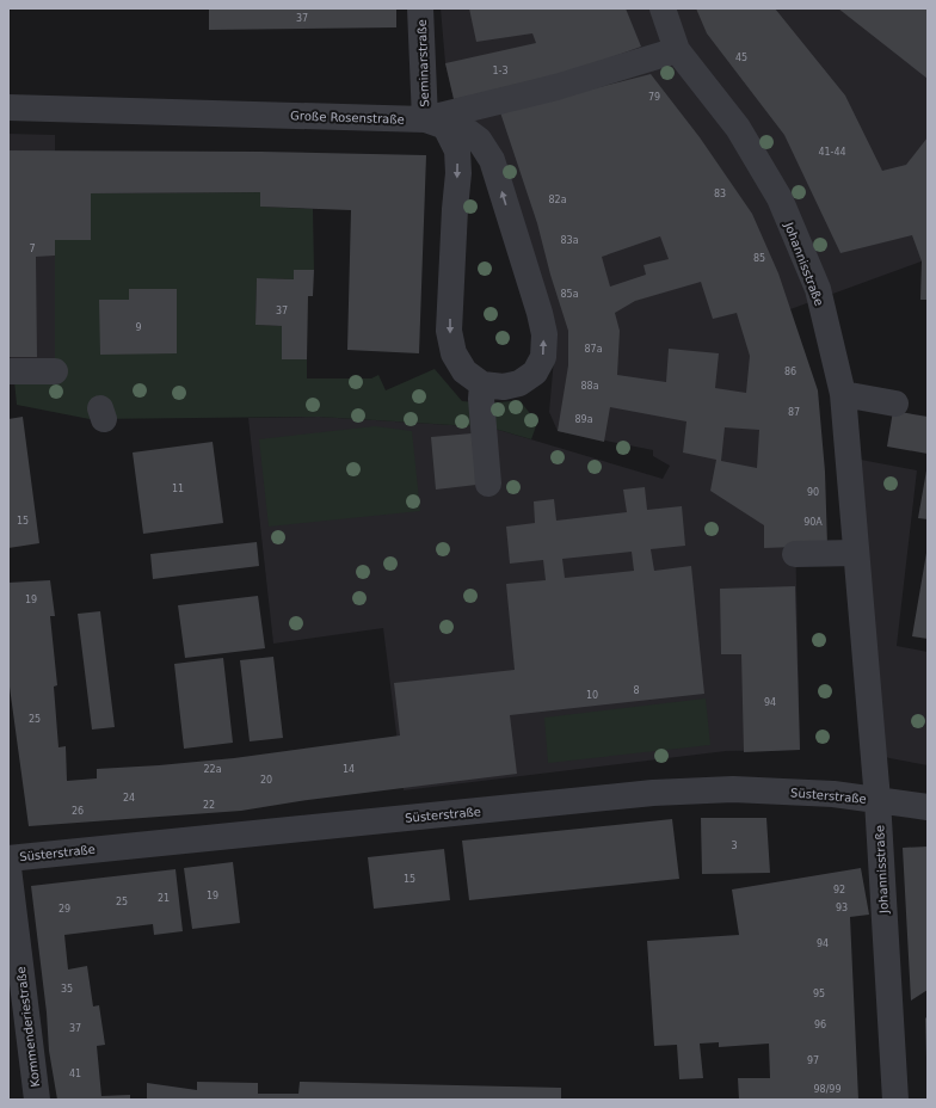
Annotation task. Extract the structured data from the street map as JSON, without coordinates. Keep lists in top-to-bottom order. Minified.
{"streets":{"street":["Seminarstraße","Große Rosenstraße","Johannisstraße","Süsterstraße","Kommenderiestraße"]},"crossings":[["Seminarstraße","Große Rosenstraße"],["Große Rosenstraße","Johannisstraße"],["Johannisstraße","Süsterstraße"]],"house_numbers":["37","45","1-3","79","41-44","83","82a","83a","7","85","85a","37","9","87a","86","88a","87","89a","11","90","15","90A","19","8","10","94","25","22a","14","20","24","22","26","3","15","92","19","21","25","93","29","94","35","95","96","37","97","41","98/99"]}
